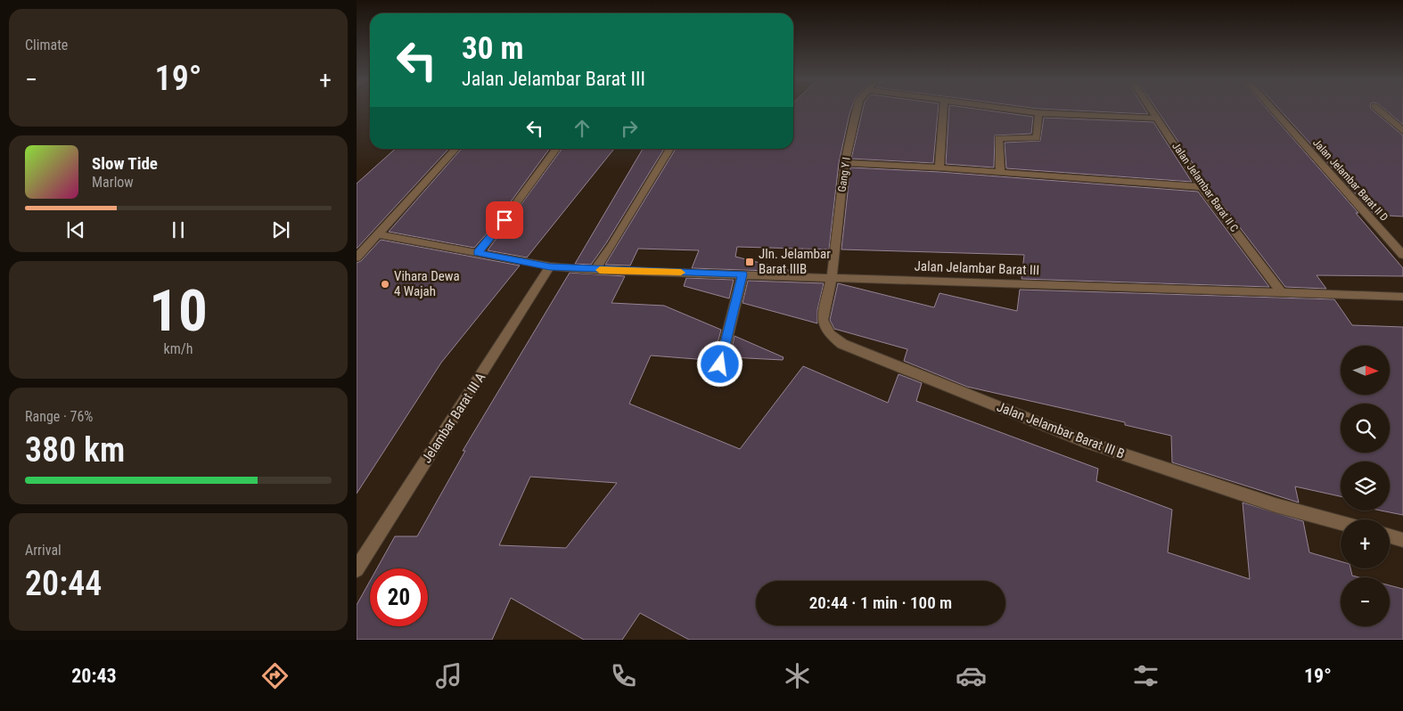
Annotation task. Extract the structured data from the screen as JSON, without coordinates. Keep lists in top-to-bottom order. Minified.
{"streets":{"street":["Gang Y I","Jalan Jelambar Barat II D","Jalan Jelambar Barat II C","Jalan Jelambar Barat III","Jelambar Barat III A","Jalan Jelambar Barat III B"]},"crossings":[["Gang Y I","Jalan Jelambar Barat III"],["Gang Y I","Jalan Jelambar Barat III B"],["Jalan Jelambar Barat II C","Jalan Jelambar Barat III"],["Jalan Jelambar Barat III","Jelambar Barat III A"],["Jalan Jelambar Barat III","Jalan Jelambar Barat III B"]],"places":{"transit":["Jln. Jelambar Barat IIIB"],"other":["Vihara Dewa 4 Wajah"]},"north":"right","page":{"tile":["Climate",["10","km/h"],["Range · 76%","380 km"],["Arrival","20:44"]],"turn":["30 m","Jalan Jelambar Barat III"],"heat":["−","19°","+"],"song":["Slow Tide","Marlow"],"map_buttons":["+","−"],"limit":"20","trip":"20:44 · 1 min · 100 m","tabs":["20:43","19°"]}}
